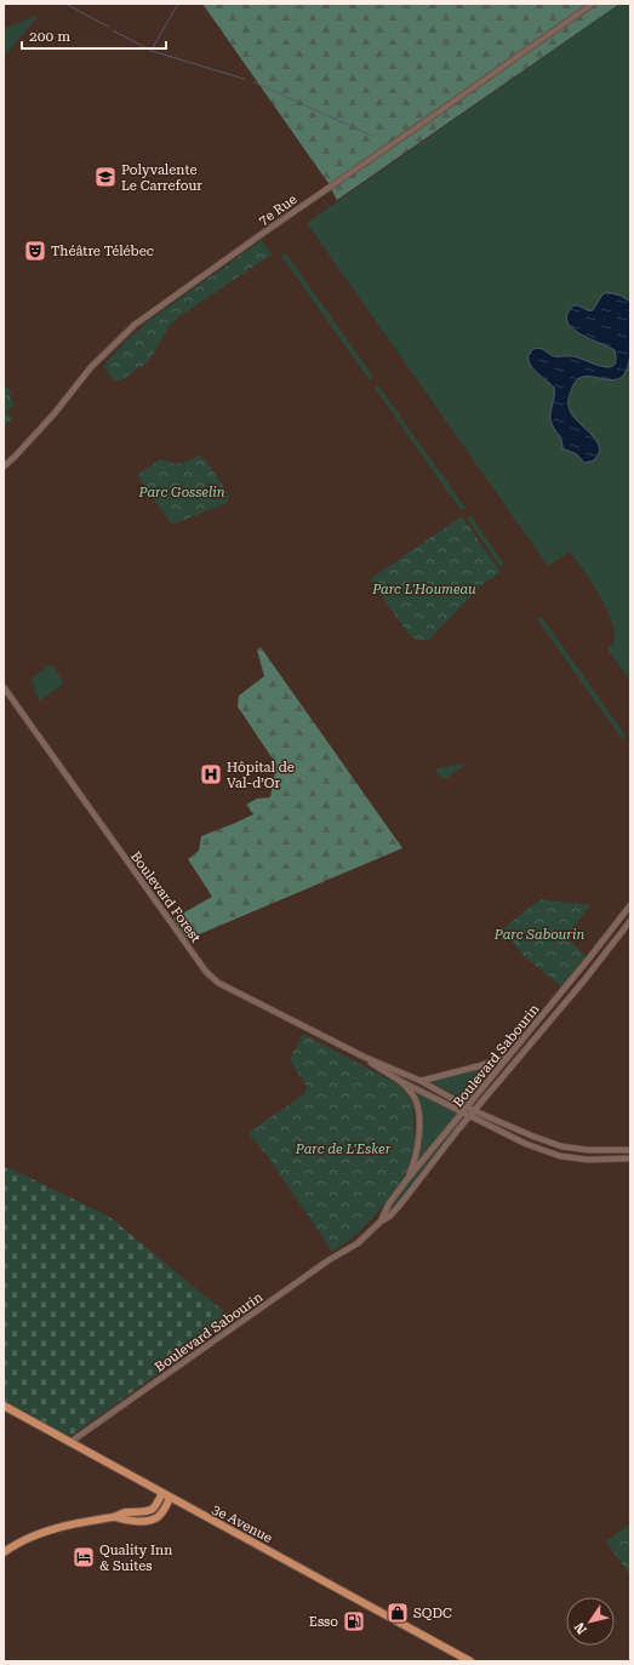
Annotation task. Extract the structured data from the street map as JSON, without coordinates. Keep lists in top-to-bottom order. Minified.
{"streets":{"main road":["3e Avenue"],"street":["7e Rue","Boulevard Forest","Boulevard Sabourin"]},"crossings":[["Boulevard Forest","Boulevard Sabourin"],["Boulevard Sabourin","3e Avenue"]],"parks":["Parc Gosselin","Parc L'Houmeau","Parc Sabourin","Parc de L'Esker"],"places":{"school or university":["Polyvalente Le Carrefour"],"theatre":["Théâtre Télébec"],"hospital":["Hôpital de Val-d’Or"],"hotel":["Quality Inn & Suites"],"shop":["SQDC"],"fuel station":["Esso"]},"scale_bar":"200 m","north":"bottom left"}
